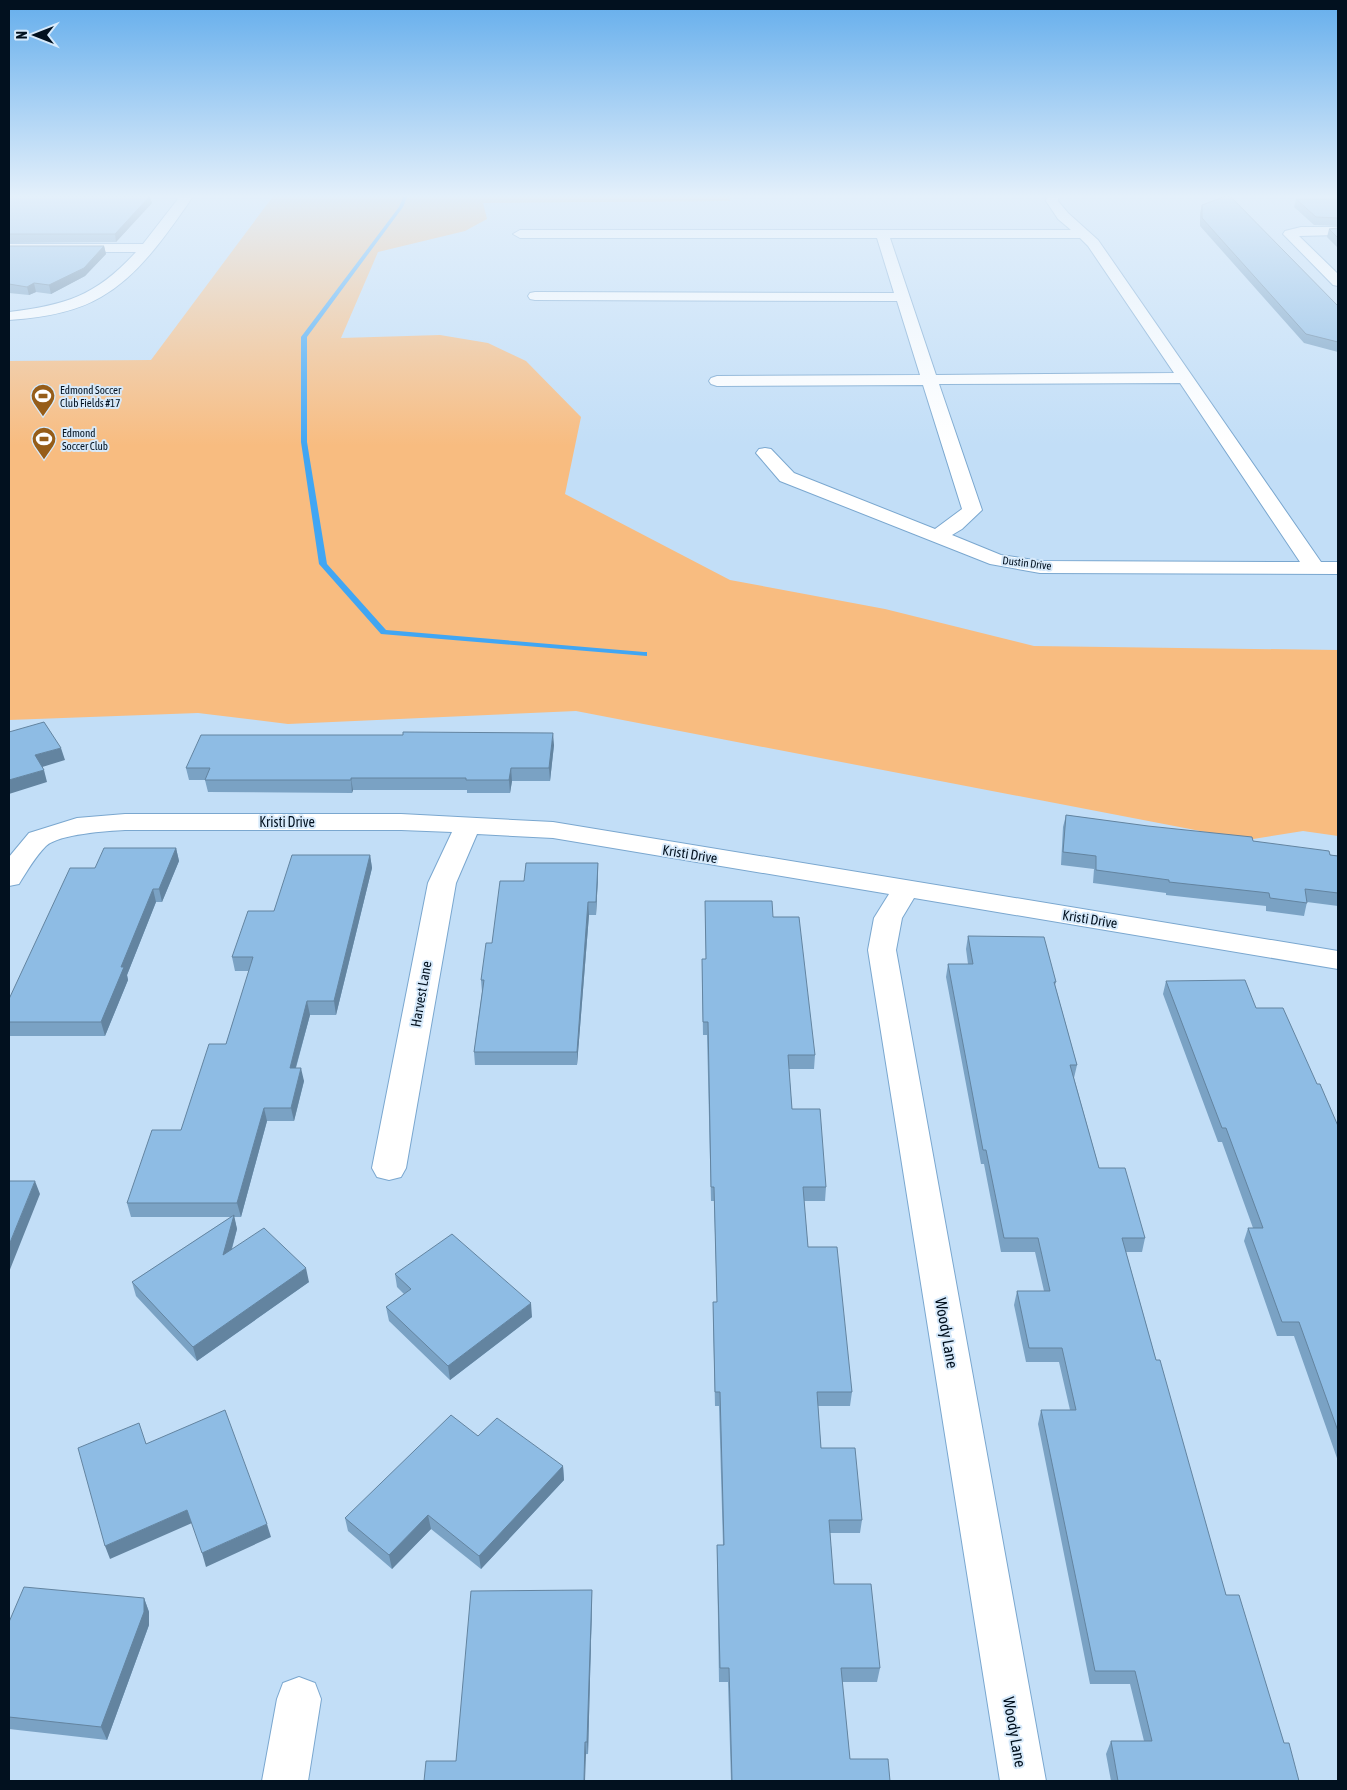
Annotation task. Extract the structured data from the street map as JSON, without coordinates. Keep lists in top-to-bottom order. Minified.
{"streets":{"street":["Dustin Drive","Kristi Drive","Harvest Lane","Woody Lane"]},"crossings":[["Kristi Drive","Harvest Lane"],["Kristi Drive","Woody Lane"]],"places":{"sports":["Edmond Soccer Club Fields #17","Edmond Soccer Club"]},"north":"left"}
